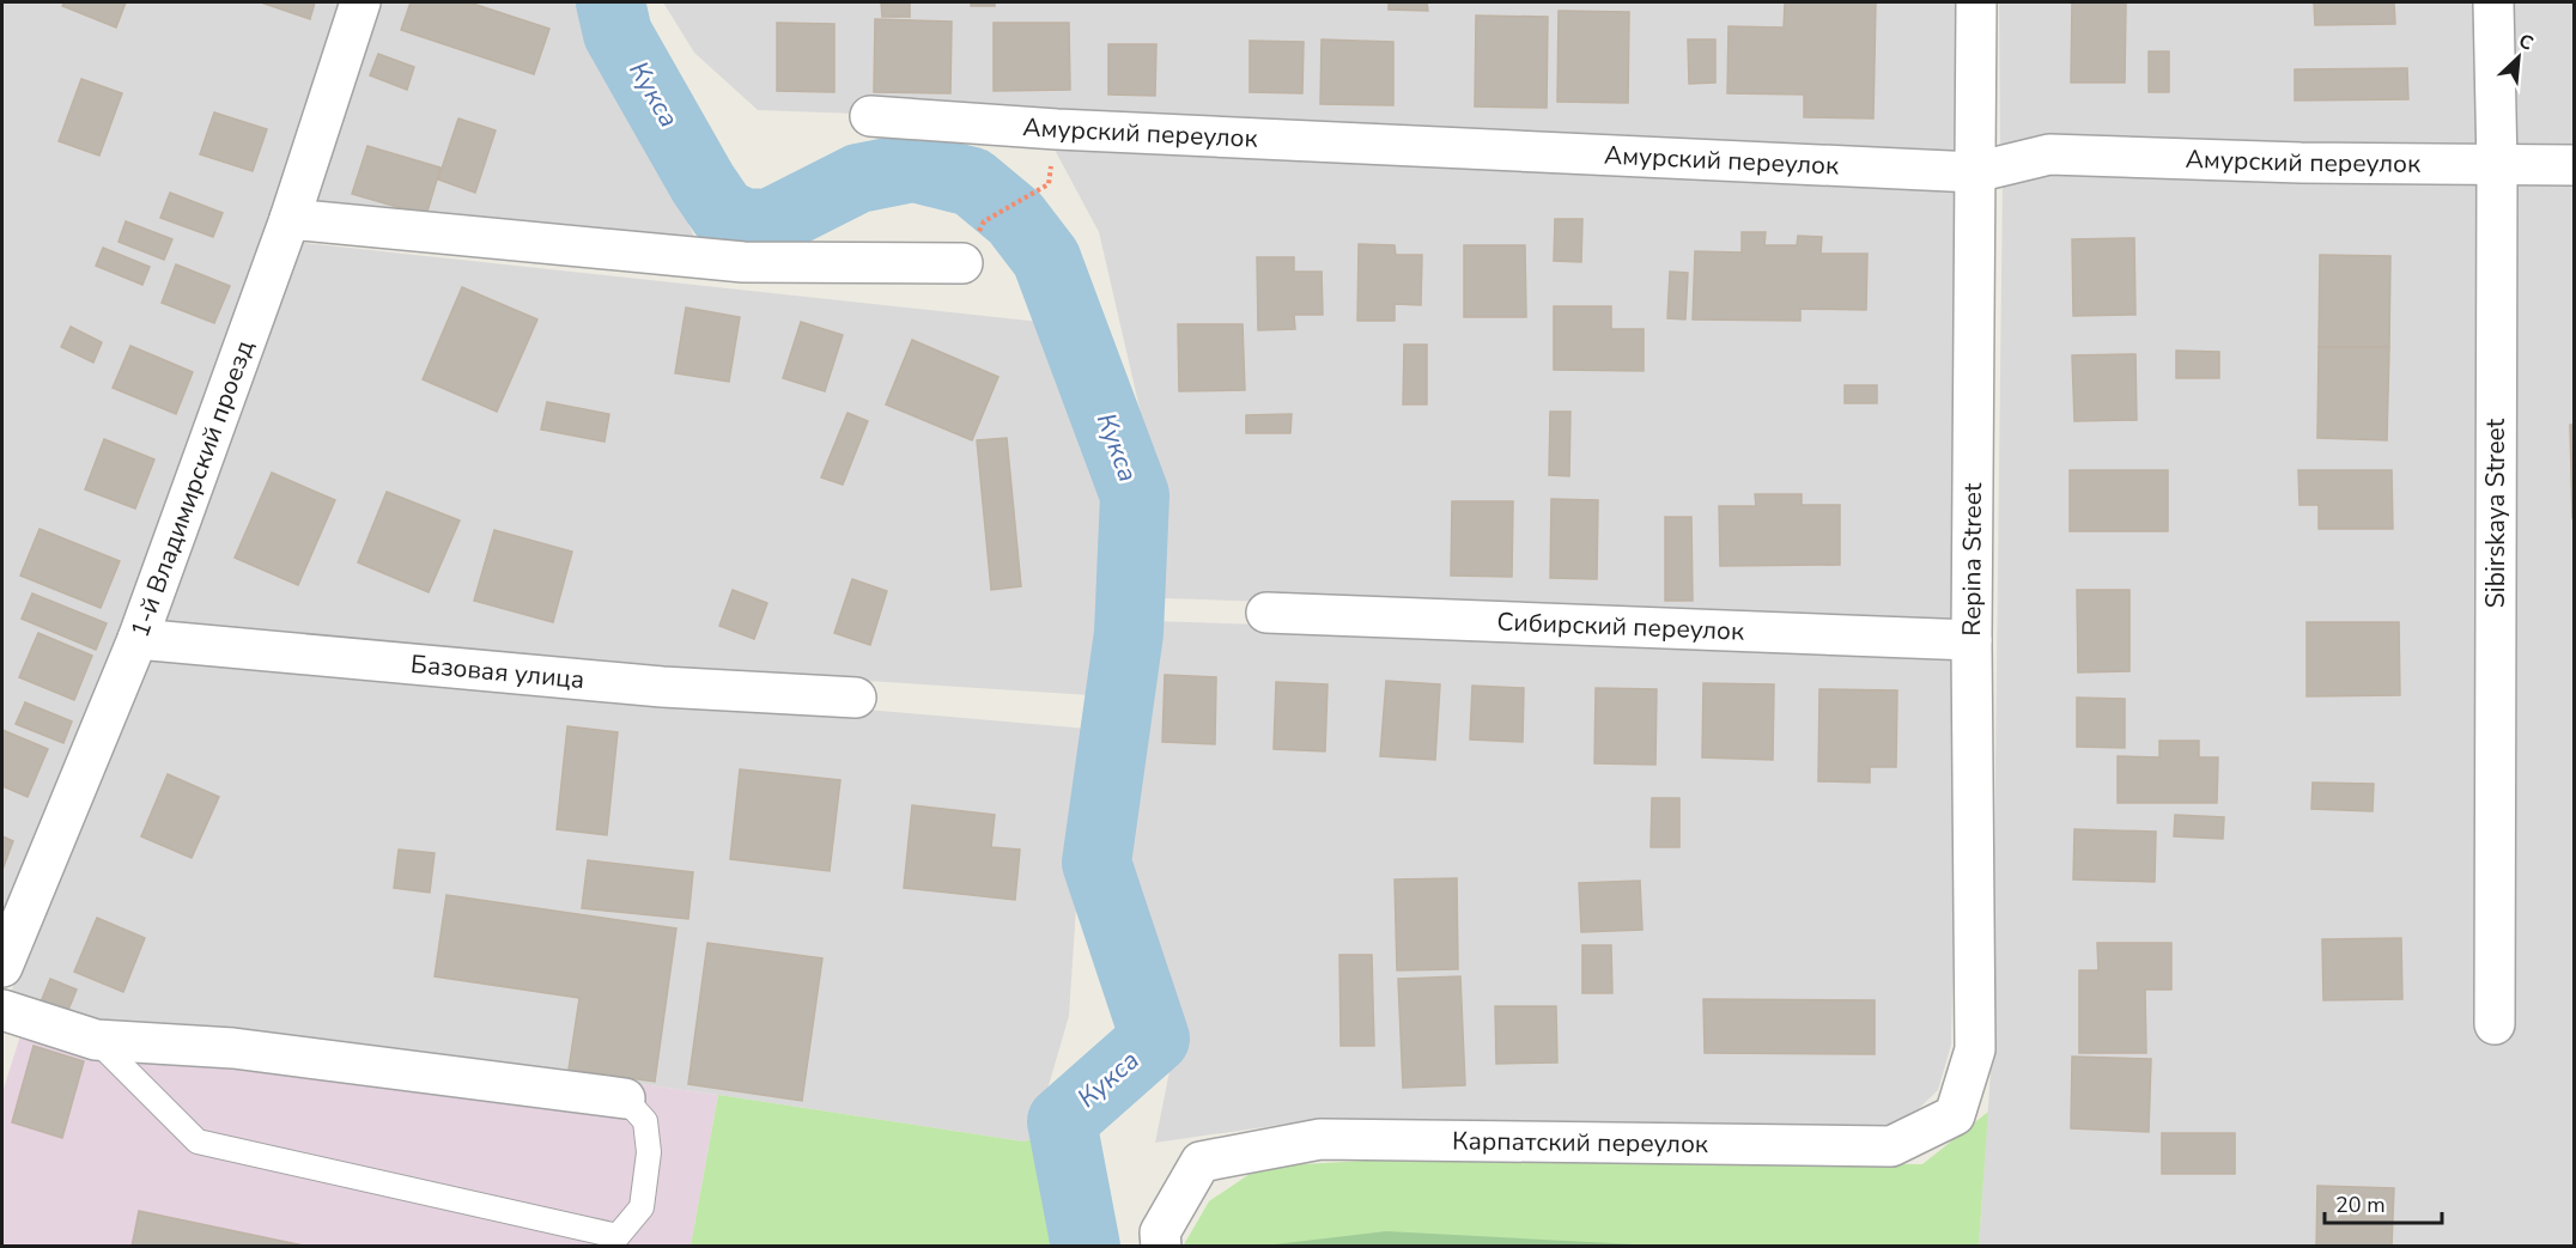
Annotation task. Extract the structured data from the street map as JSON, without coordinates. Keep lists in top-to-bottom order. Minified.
{"streets":{"street":["Амурский переулок","1-й Владимирский проезд","Sibirskaya Street","Repina Street","Сибирский переулок","Базовая улица","Карпатский переулок"]},"crossings":[["Амурский переулок","Sibirskaya Street"],["Амурский переулок","Repina Street"],["1-й Владимирский проезд","Базовая улица"],["Repina Street","Сибирский переулок"],["Repina Street","Карпатский переулок"]],"water":["Кукса"],"scale_bar":"20 m","north":"top right"}
